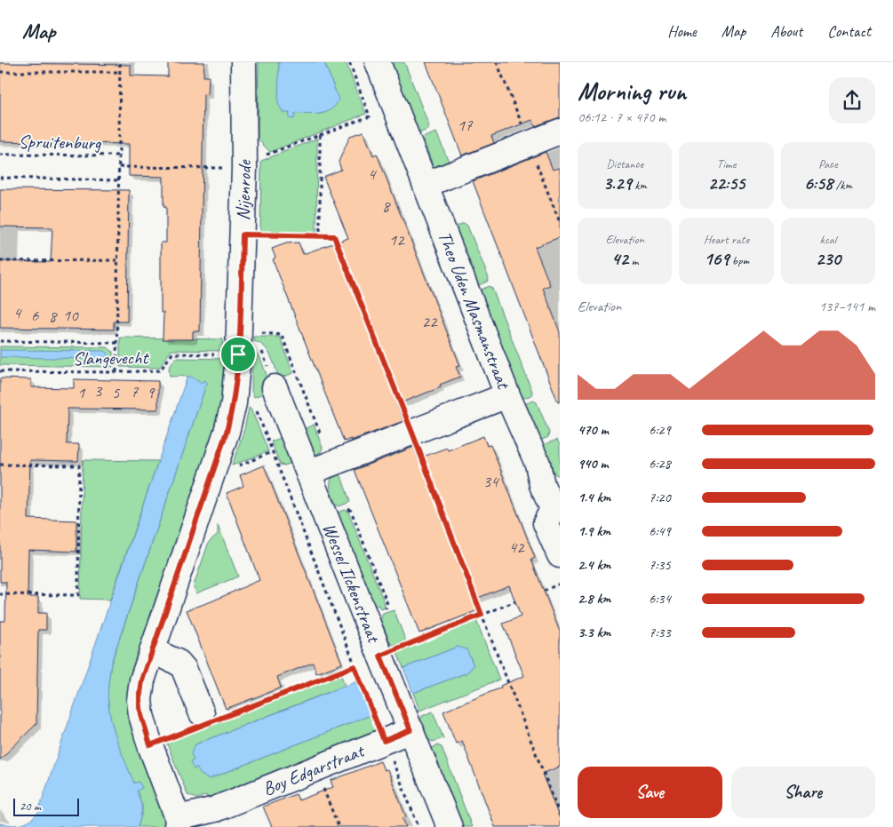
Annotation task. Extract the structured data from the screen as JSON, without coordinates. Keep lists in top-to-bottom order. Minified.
{"streets":{"street":["Nijenrode","Theo Uden Masmanstraat","Wessel Ilckenstraat","Boy Edgarstraat"],"path":["Spruitenburg","Slangevecht"]},"crossings":[["Nijenrode","Slangevecht"],["Nijenrode","Boy Edgarstraat"],["Wessel Ilckenstraat","Boy Edgarstraat"]],"house_numbers":["17","4","8","12","4","6","10","8","22","3","7","1","5","9","34","42"],"scale_bar":"20 m","page":{"header":"Map","nav":["Home","Map","About","Contact"],"heading":["Morning run","06:12 · 7 × 470 m"],"stats":[["Distance","3.29 km"],["Time","22:55"],["Pace","6:58 /km"],["Elevation","42 m"],["Heart rate","169 bpm"],["kcal","230"]],"chart":["Elevation","137–141 m"],"list":[{"name":"470 m","note":"6:29"},{"name":"940 m","note":"6:28"},{"name":"1.4 km","note":"7:20"},{"name":"1.9 km","note":"6:49"},{"name":"2.4 km","note":"7:35"},{"name":"2.8 km","note":"6:34"},{"name":"3.3 km","note":"7:33"}],"buttons":["Save","Share"],"scale":"20 m"}}
